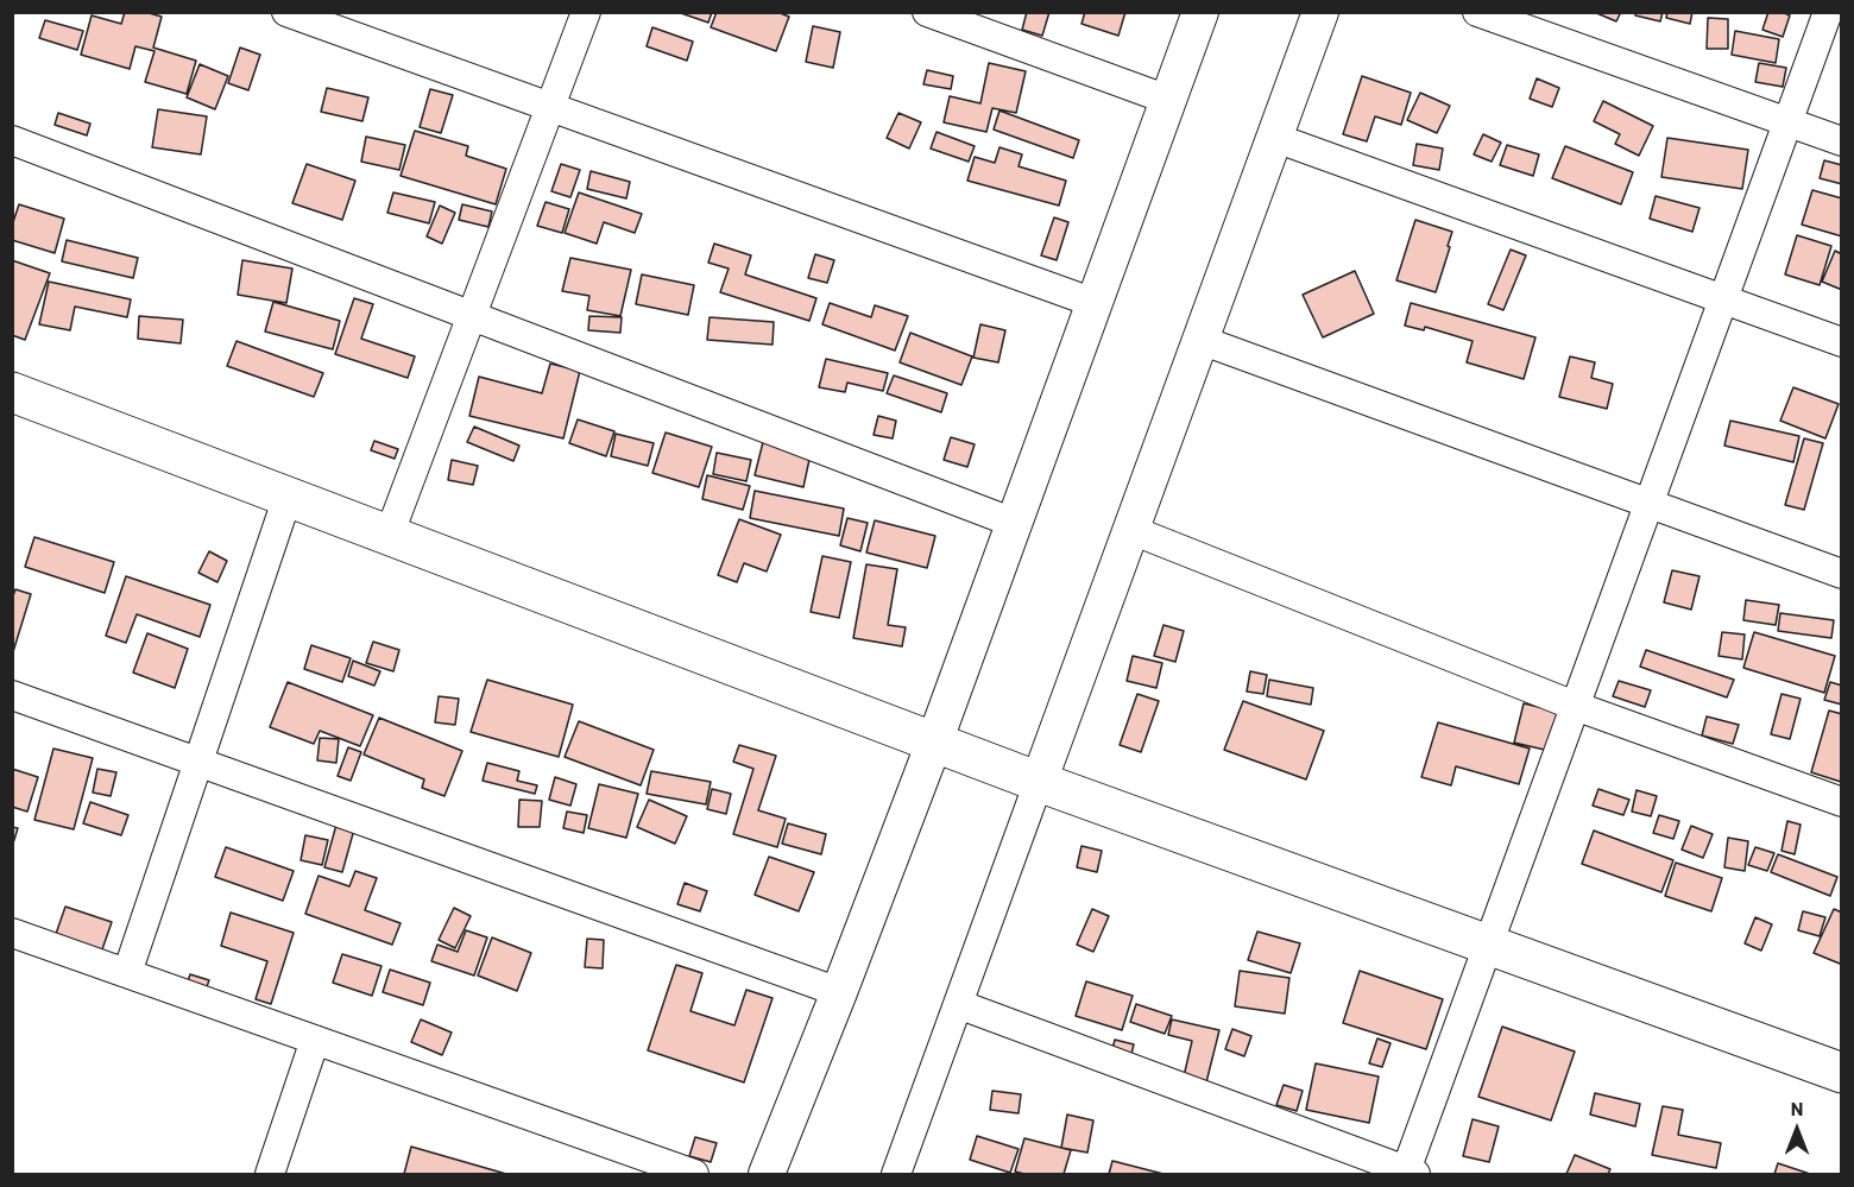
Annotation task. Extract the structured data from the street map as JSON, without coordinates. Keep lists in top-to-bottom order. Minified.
{"north":"top"}
